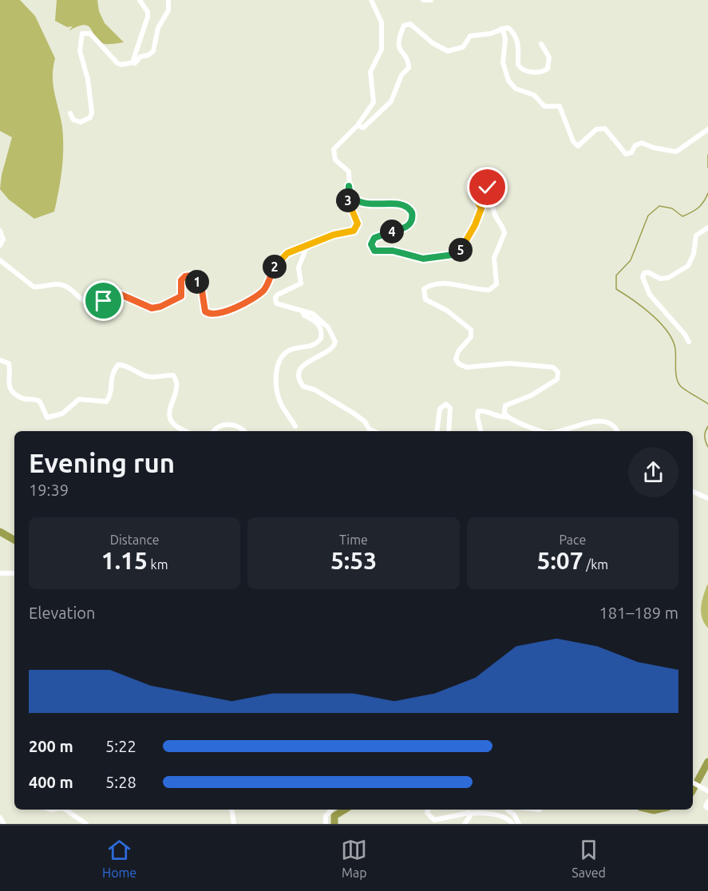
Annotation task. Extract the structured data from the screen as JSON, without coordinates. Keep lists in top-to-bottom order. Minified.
{"page":{"pins":["3","4","5","2","1"],"heading":["Evening run","19:39"],"stats":[["Distance","1.15 km"],["Time","5:53"],["Pace","5:07 /km"]],"chart":["Elevation","181–189 m"],"list":[{"name":"200 m","note":"5:22"},{"name":"400 m","note":"5:28"}],"tabs":["Home","Map","Saved"]}}
